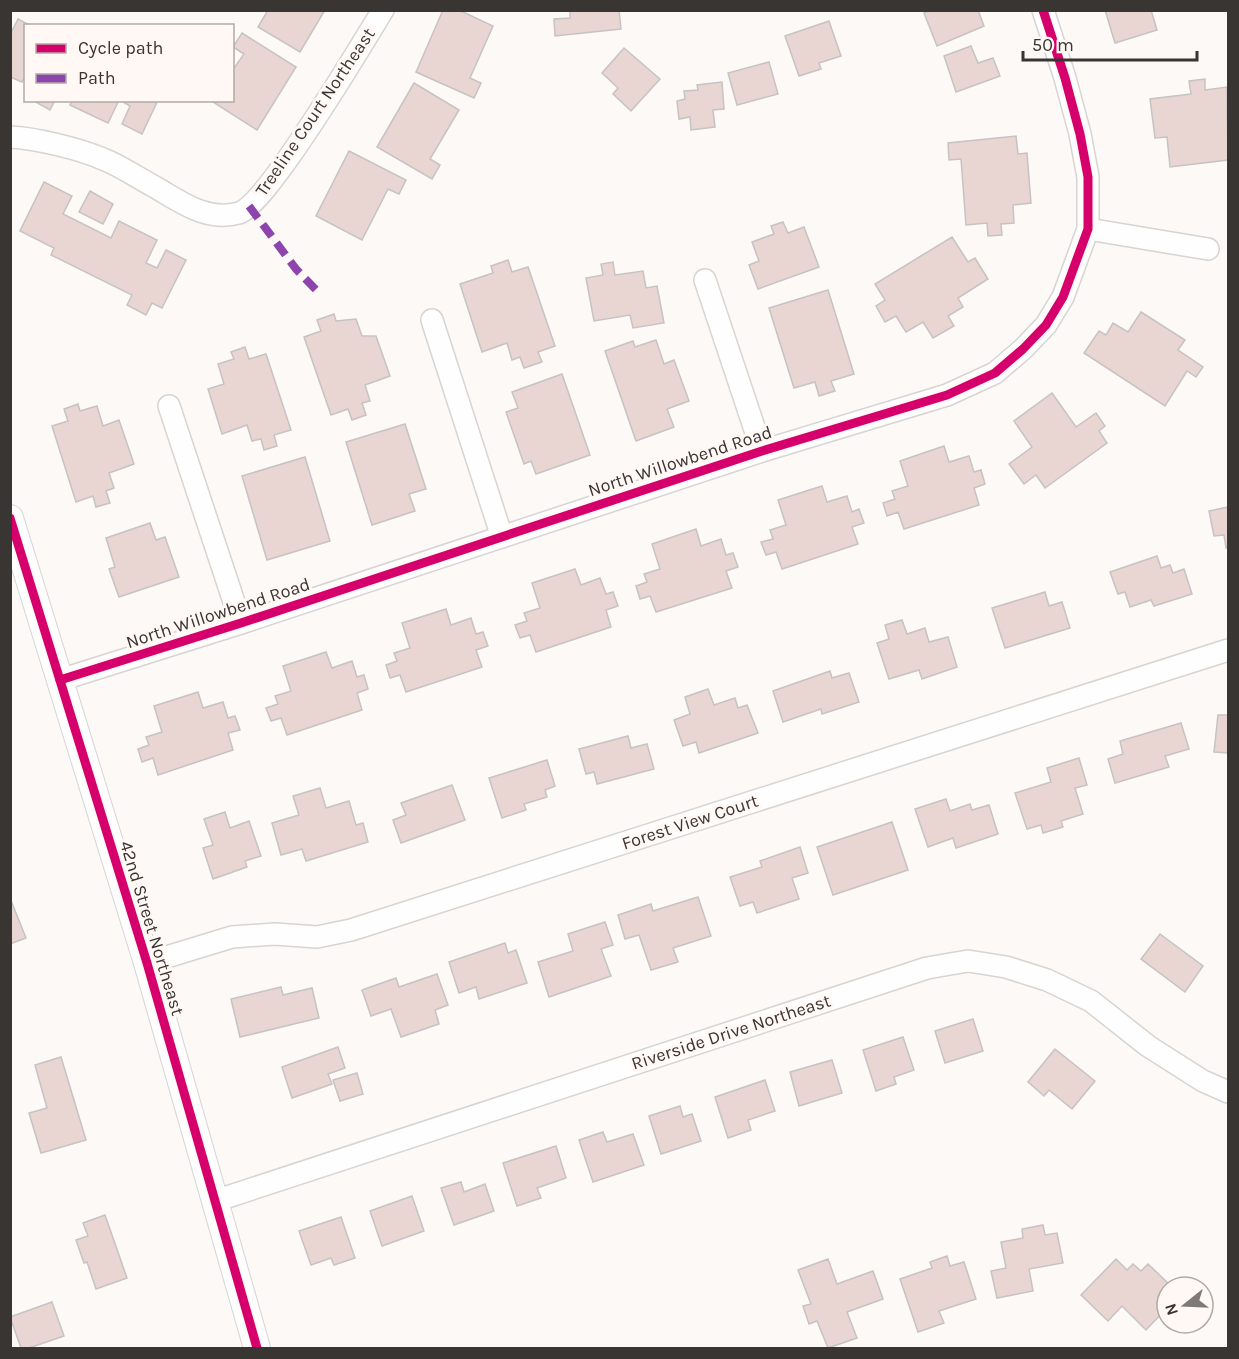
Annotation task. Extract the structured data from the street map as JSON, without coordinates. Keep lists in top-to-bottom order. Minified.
{"streets":{"street":["Treeline Court Northeast","North Willowbend Road","Forest View Court","42nd Street Northeast","Riverside Drive Northeast"]},"crossings":[["North Willowbend Road","42nd Street Northeast"],["Forest View Court","42nd Street Northeast"],["42nd Street Northeast","Riverside Drive Northeast"]],"legend":["Cycle path","Path"],"scale_bar":"50 m","north":"left"}
